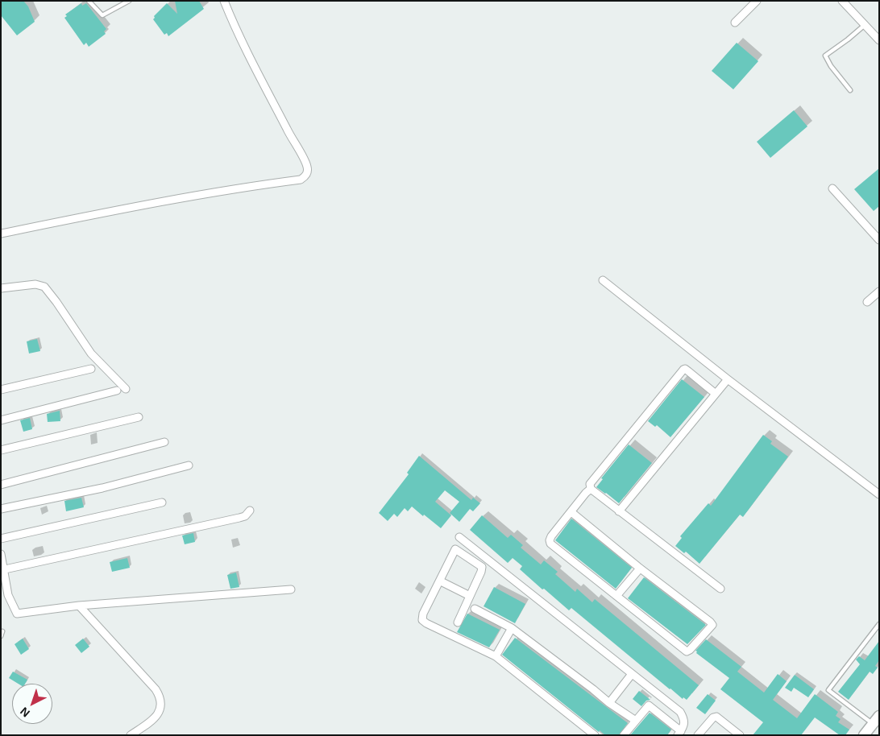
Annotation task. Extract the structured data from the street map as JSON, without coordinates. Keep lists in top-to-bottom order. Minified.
{"north":"bottom left"}
